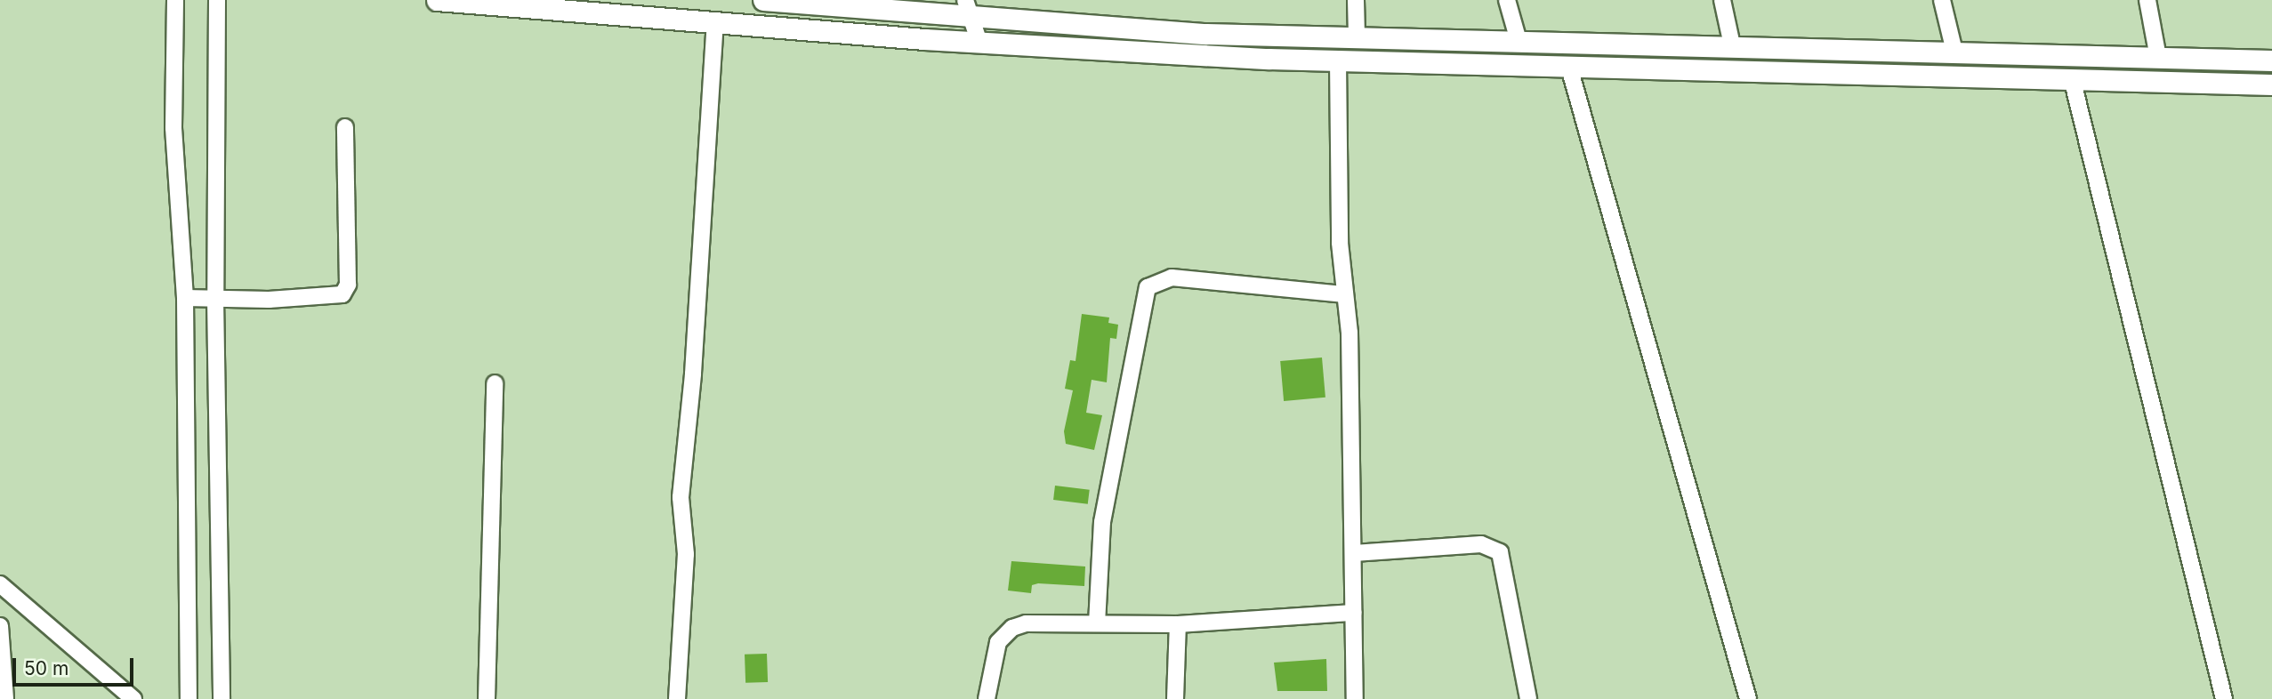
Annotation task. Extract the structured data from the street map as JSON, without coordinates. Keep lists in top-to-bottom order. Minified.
{"scale_bar":"50 m"}
